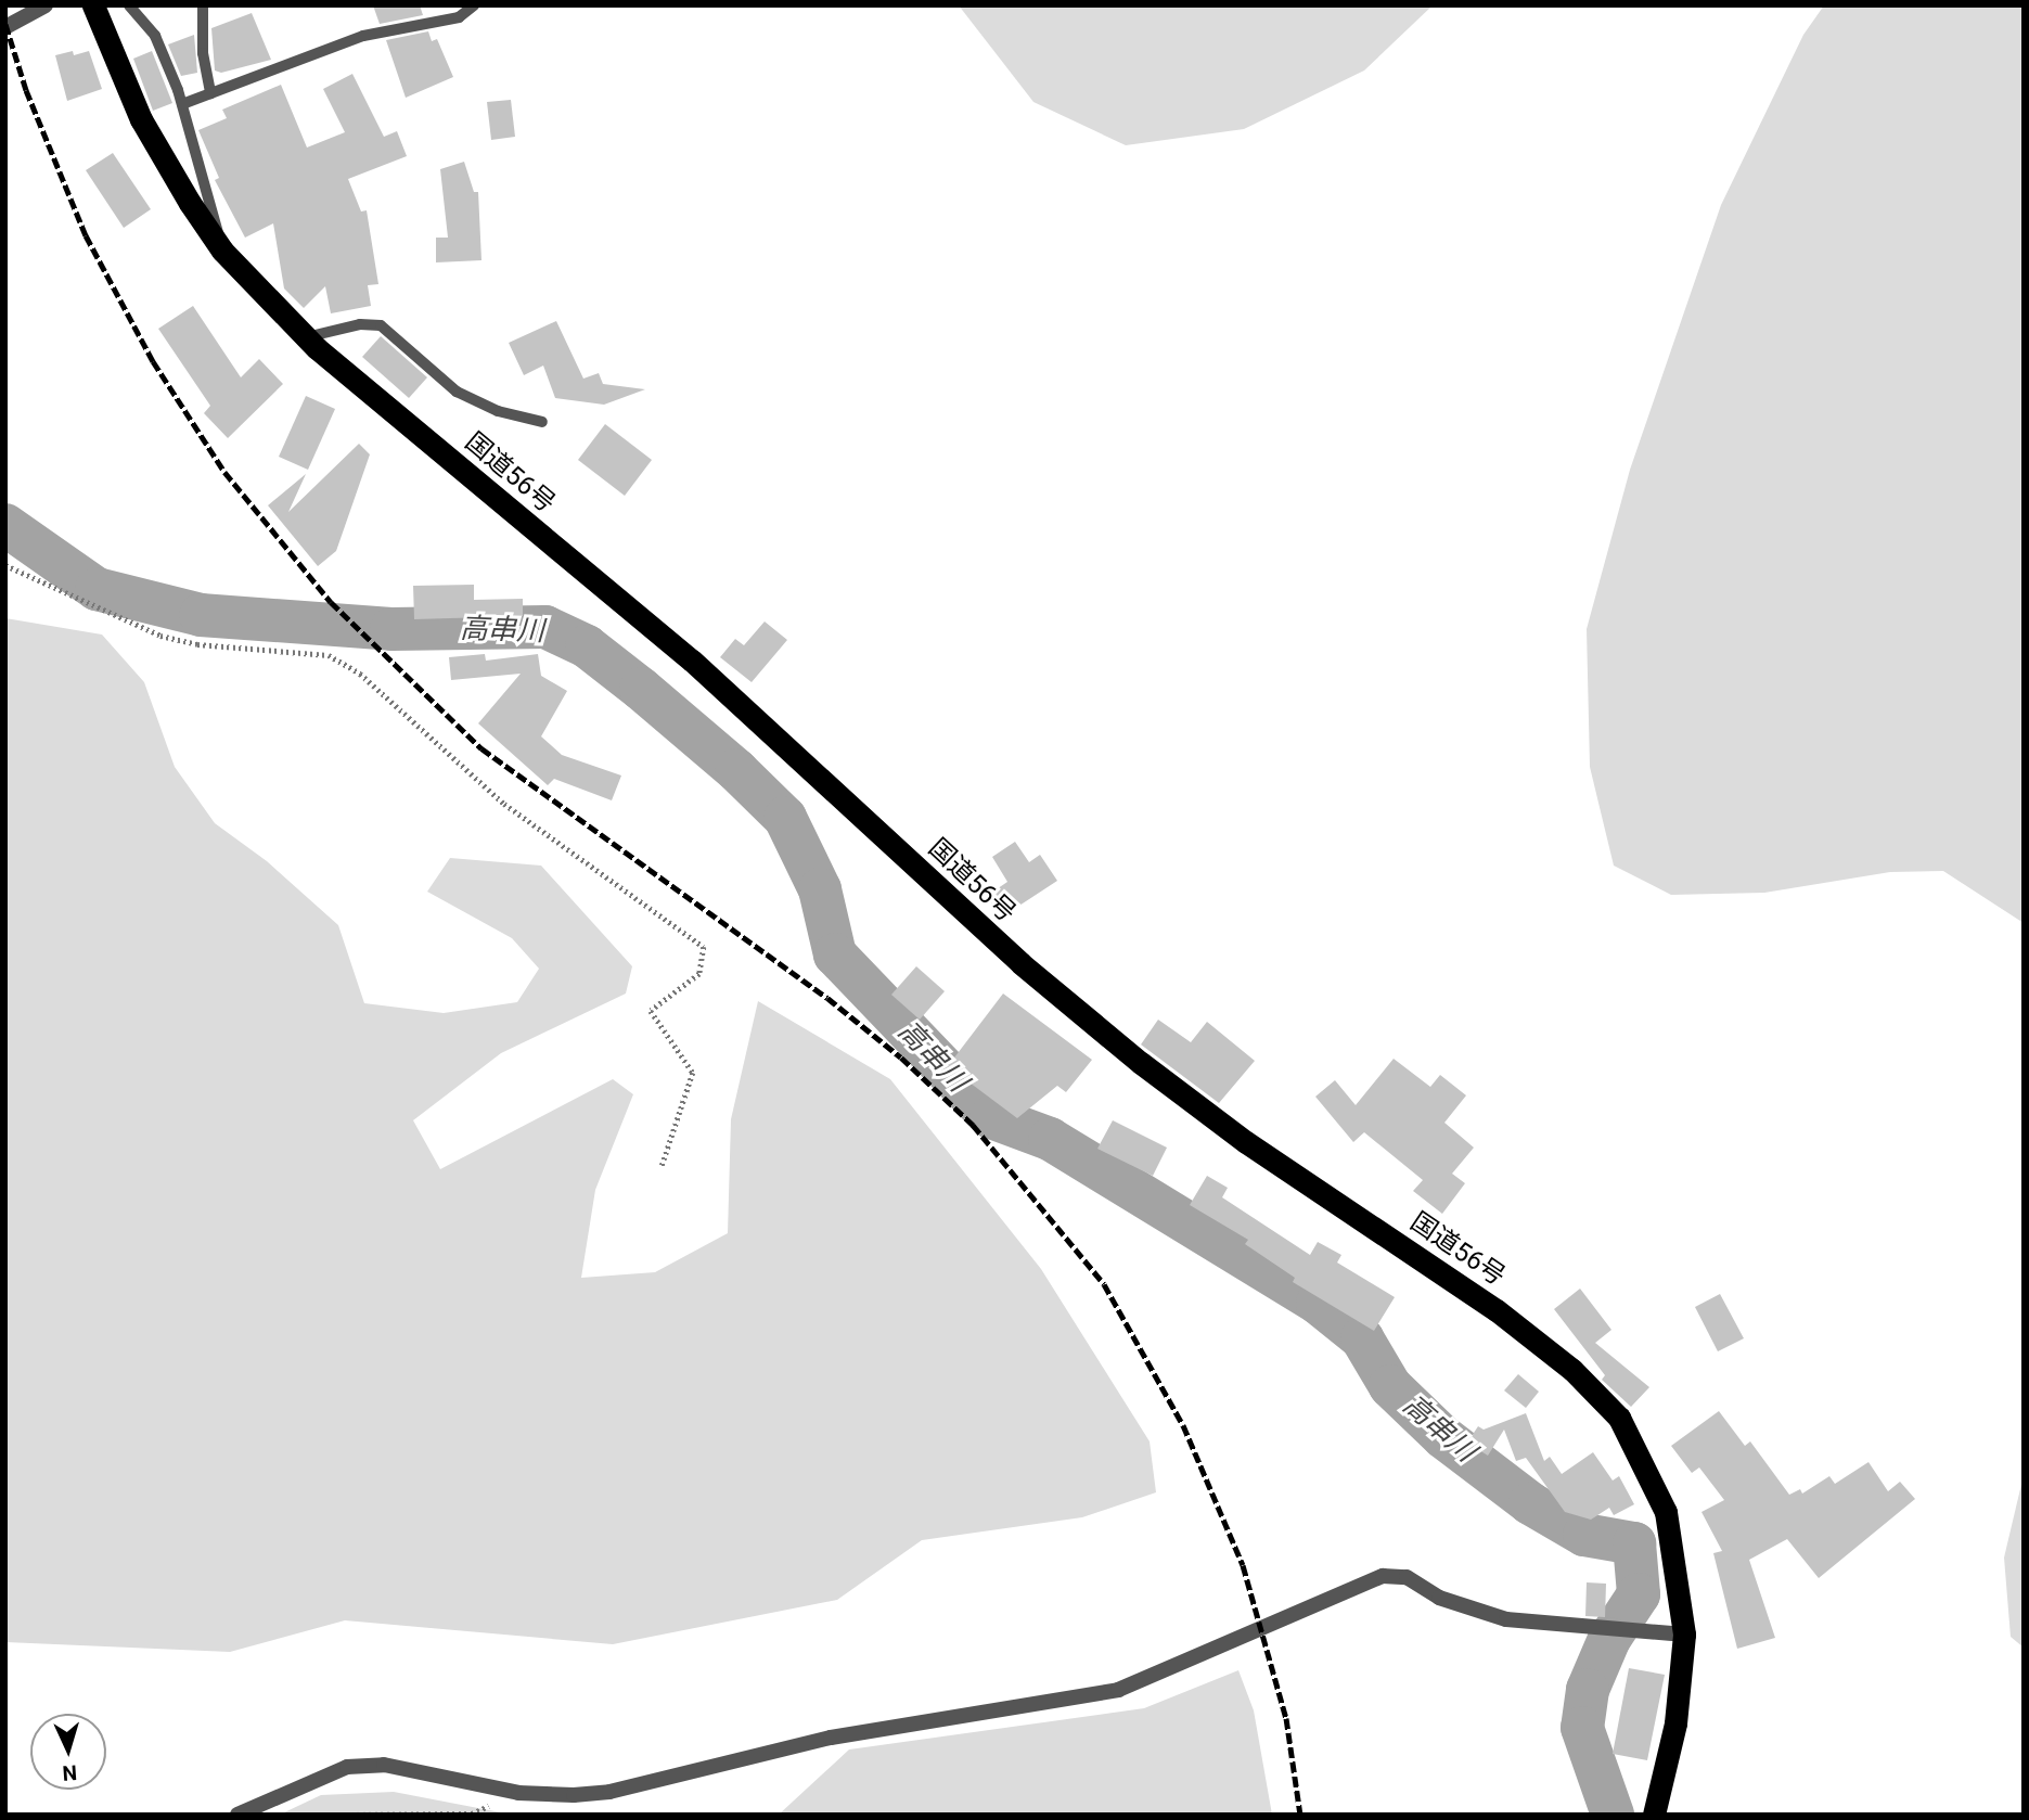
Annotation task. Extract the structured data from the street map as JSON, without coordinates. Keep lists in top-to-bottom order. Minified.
{"streets":{"highway":["国道56号"]},"water":["高串川"],"north":"bottom"}
